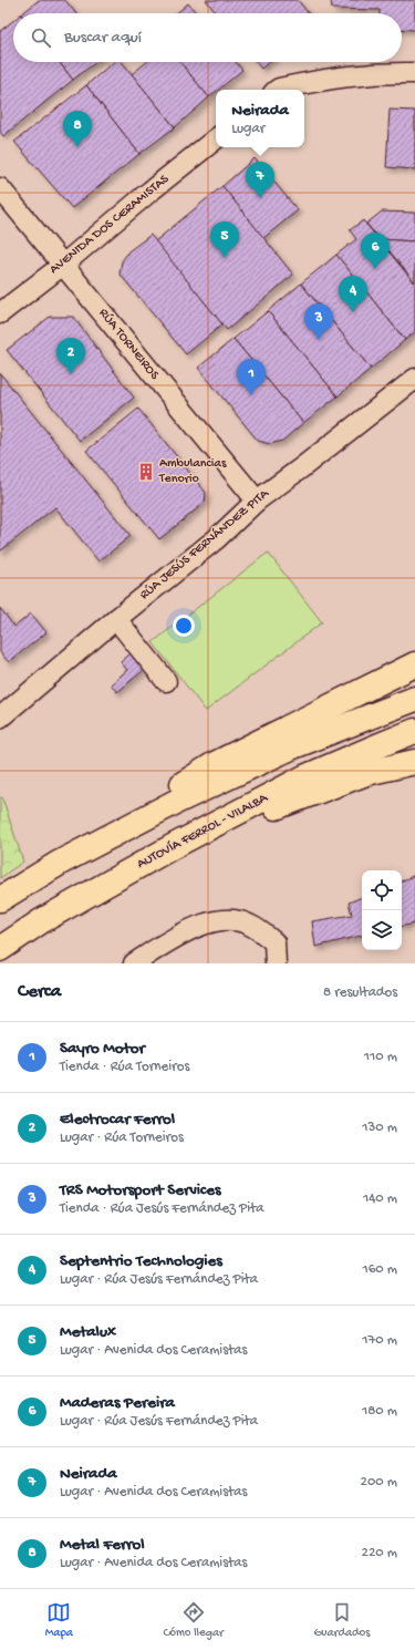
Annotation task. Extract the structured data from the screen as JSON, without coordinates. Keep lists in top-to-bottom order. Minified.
{"streets":{"highway":["AUTOVÍA FERROL - VILALBA"],"street":["AVENIDA DOS CERAMISTAS","RÚA TORNEIROS","RÚA JESÚS FERNÁNDEZ PITA"]},"crossings":[["AVENIDA DOS CERAMISTAS","RÚA TORNEIROS"],["RÚA TORNEIROS","RÚA JESÚS FERNÁNDEZ PITA"]],"places":{"building":["Ambulancias Tenorio"]},"page":{"search":"Buscar aquí","popup":["Neirada","Lugar"],"pins":["8","7","5","6","4","3","2","1"],"heading":["Cerca","8 resultados"],"list":[{"mark":"1","name":"Sayro Motor","note":"Tienda · Rúa Torneiros","value":"110 m"},{"mark":"2","name":"Electrocar Ferrol","note":"Lugar · Rúa Torneiros","value":"130 m"},{"mark":"3","name":"TRS Motorsport Services","note":"Tienda · Rúa Jesús Fernández Pita","value":"140 m"},{"mark":"4","name":"Septentrio Technologies","note":"Lugar · Rúa Jesús Fernández Pita","value":"160 m"},{"mark":"5","name":"Metalux","note":"Lugar · Avenida dos Ceramistas","value":"170 m"},{"mark":"6","name":"Maderas Pereira","note":"Lugar · Rúa Jesús Fernández Pita","value":"180 m"},{"mark":"7","name":"Neirada","note":"Lugar · Avenida dos Ceramistas","value":"200 m"},{"mark":"8","name":"Metal Ferrol","note":"Lugar · Avenida dos Ceramistas","value":"220 m"}],"nav":["Mapa","Cómo llegar","Guardados"]}}
